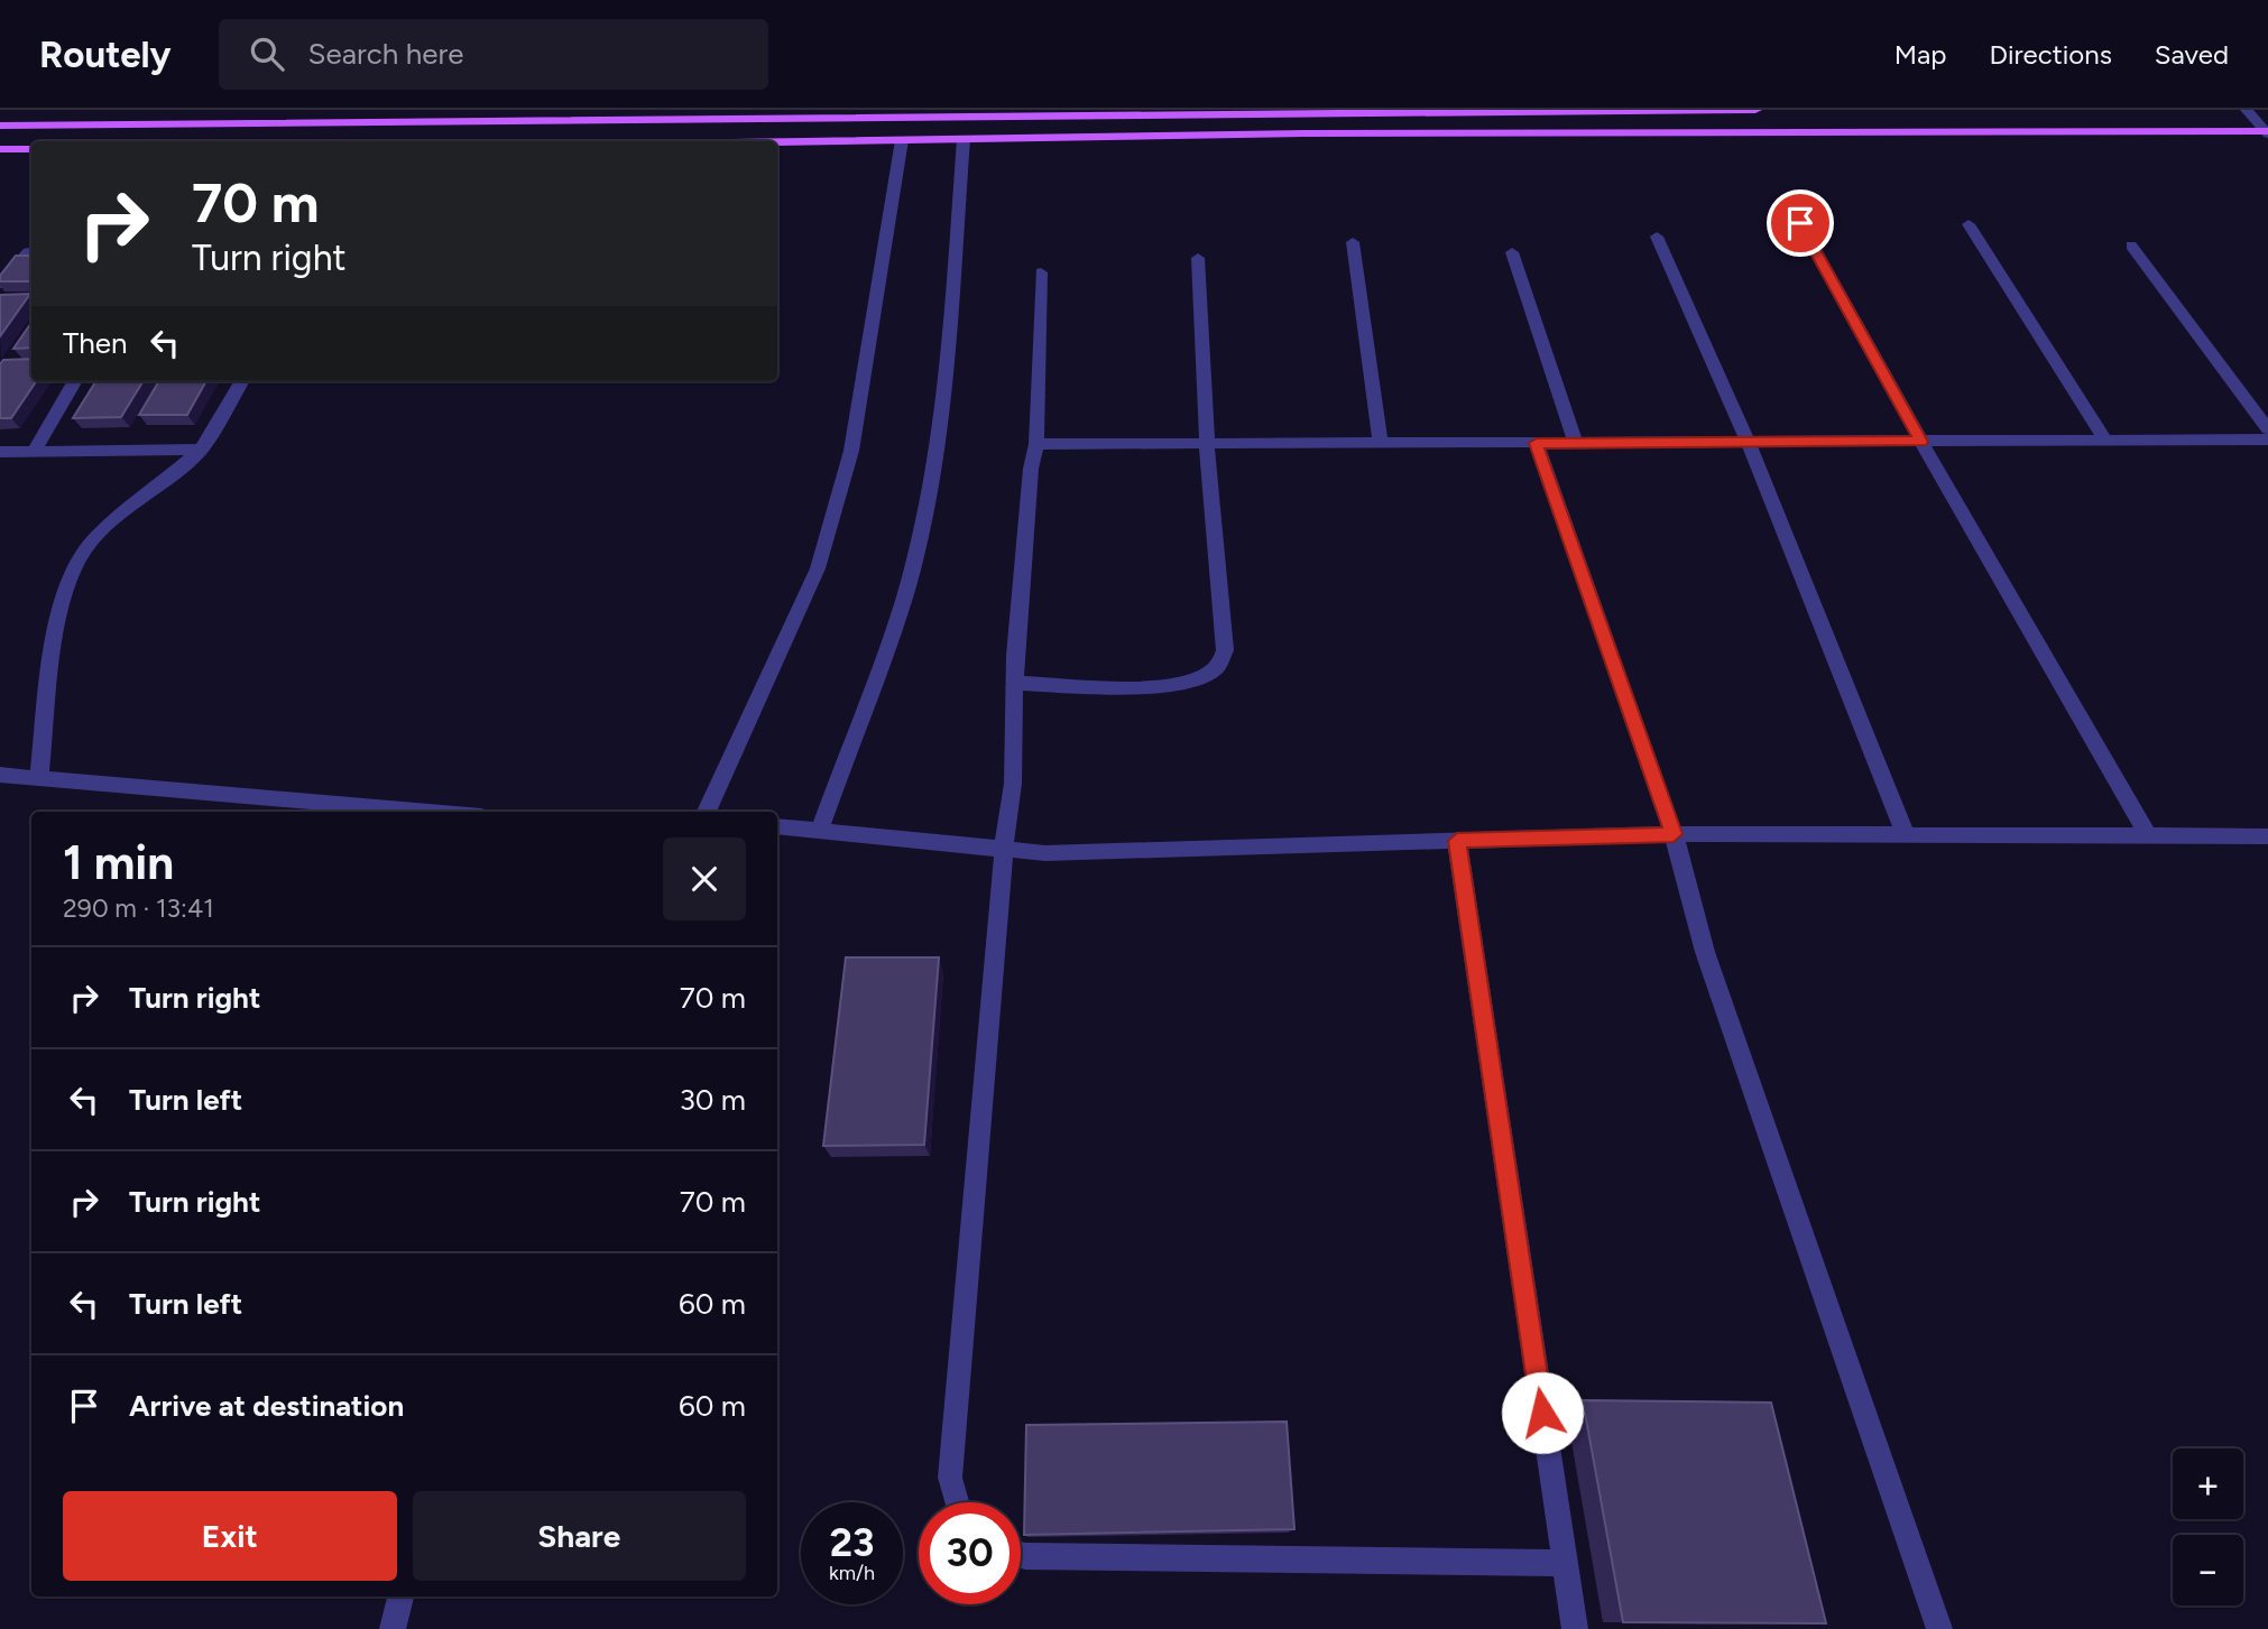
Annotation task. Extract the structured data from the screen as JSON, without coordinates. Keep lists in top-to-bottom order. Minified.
{"page":{"header":"Routely","search":"Search here","nav":["Map","Directions","Saved"],"turn":["70 m","Turn right"],"then":"Then","heading":["1 min","290 m · 13:41"],"list":[{"name":"Turn right","value":"70 m"},{"name":"Turn left","value":"30 m"},{"name":"Turn right","value":"70 m"},{"name":"Turn left","value":"60 m"},{"name":"Arrive at destination","value":"60 m"}],"map_buttons":["+","−"],"buttons":["Exit","Share"],"speed":"23 km/h","limit":"30"}}
